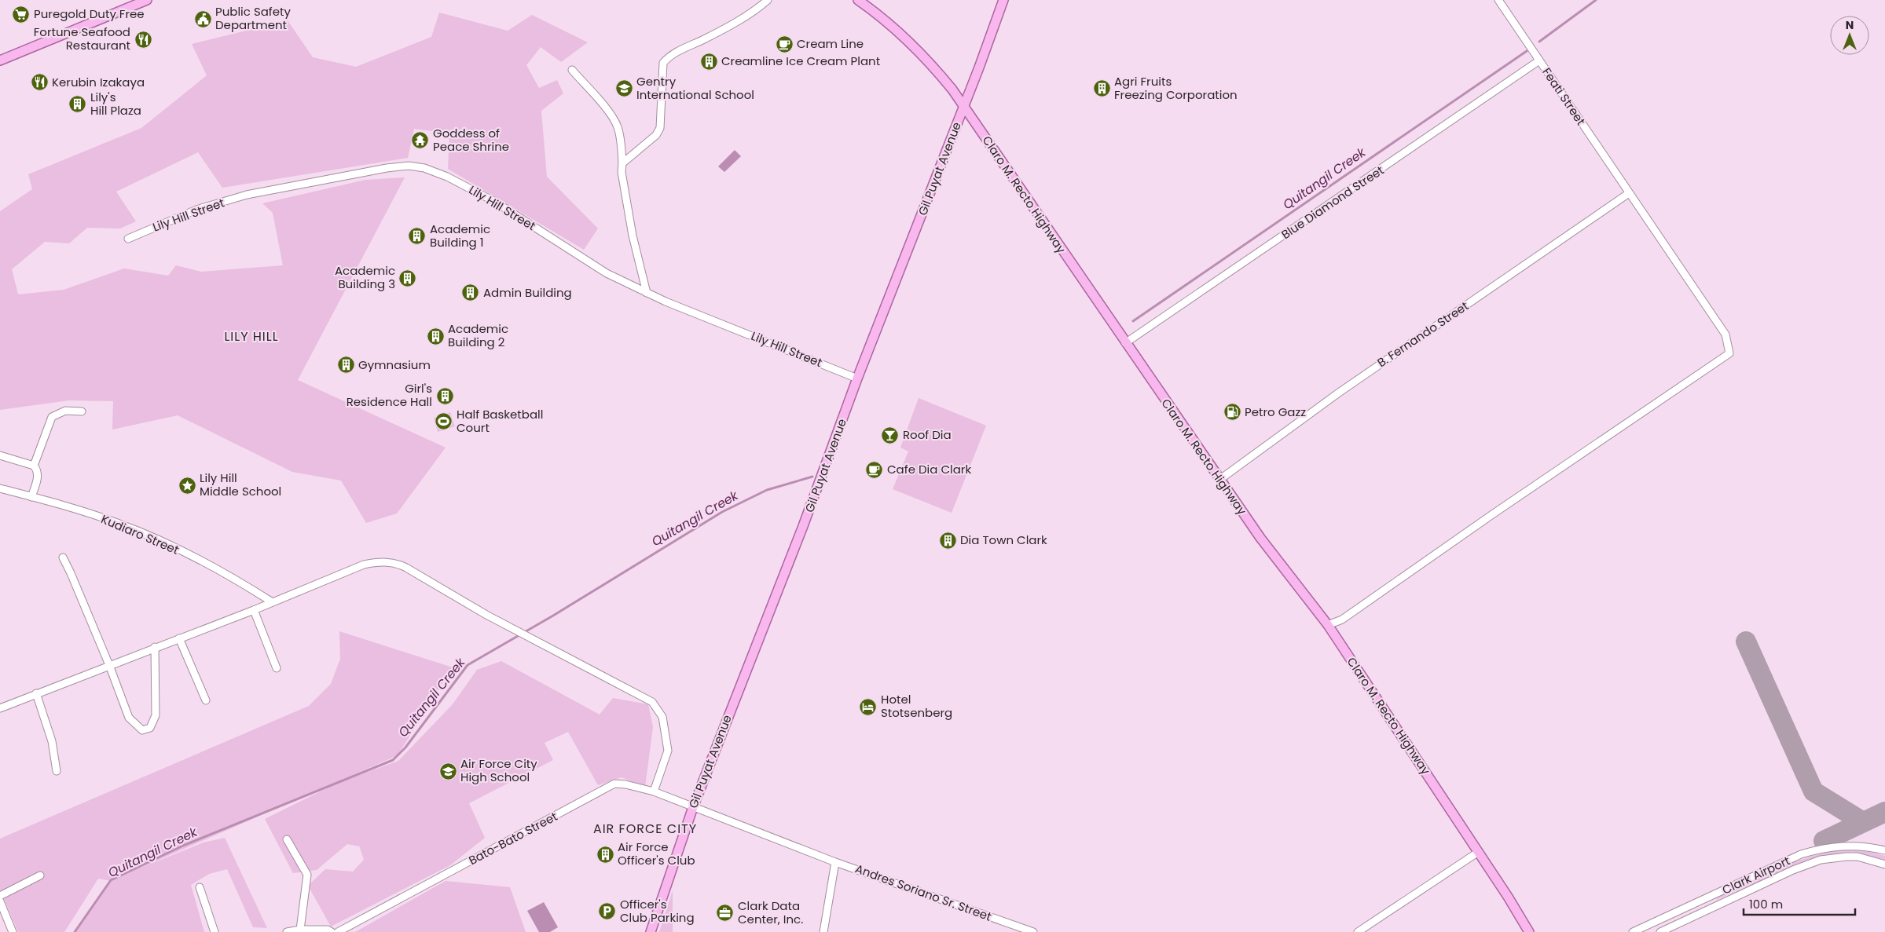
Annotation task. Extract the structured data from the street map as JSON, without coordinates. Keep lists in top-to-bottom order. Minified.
{"streets":{"main road":["Gil Puyat Avenue","Claro M. Recto Highway"],"street":["Feati Street","Blue Diamond Street","Lily Hill Street","B. Fernando Street","Kudiaro Street","Bato-Bato Street","Clark Airport","Andres Soriano Sr. Street"]},"crossings":[["Feati Street","Claro M. Recto Highway"],["Feati Street","Blue Diamond Street"],["Feati Street","B. Fernando Street"],["Gil Puyat Avenue","Claro M. Recto Highway"],["Gil Puyat Avenue","Lily Hill Street"],["Gil Puyat Avenue","Bato-Bato Street"],["Gil Puyat Avenue","Andres Soriano Sr. Street"],["Claro M. Recto Highway","Blue Diamond Street"],["Claro M. Recto Highway","B. Fernando Street"],["Bato-Bato Street","Andres Soriano Sr. Street"]],"districts":["LILY HILL","AIR FORCE CITY"],"water":["Quitangil Creek"],"places":{"supermarket":["Puregold Duty Free"],"public building":["Public Safety Department"],"restaurant":["Fortune Seafood Restaurant","Kerubin Izakaya"],"cafe":["Cream Line","Cafe Dia Clark"],"building":["Creamline Ice Cream Plant","Agri Fruits Freezing Corporation","Lily's Hill Plaza","Academic Building 1","Academic Building 3","Admin Building","Academic Building 2","Gymnasium","Girl's Residence Hall","Dia Town Clark","Air Force Officer's Club"],"school or university":["Gentry International School","Air Force City High School"],"temple":["Goddess of Peace Shrine"],"fuel station":["Petro Gazz"],"sports":["Half Basketball Court"],"bar":["Roof Dia"],"place":["Lily Hill Middle School"],"hotel":["Hotel Stotsenberg"],"parking":["Officer's Club Parking"],"office":["Clark Data Center, Inc."]},"scale_bar":"100 m","north":"top"}
